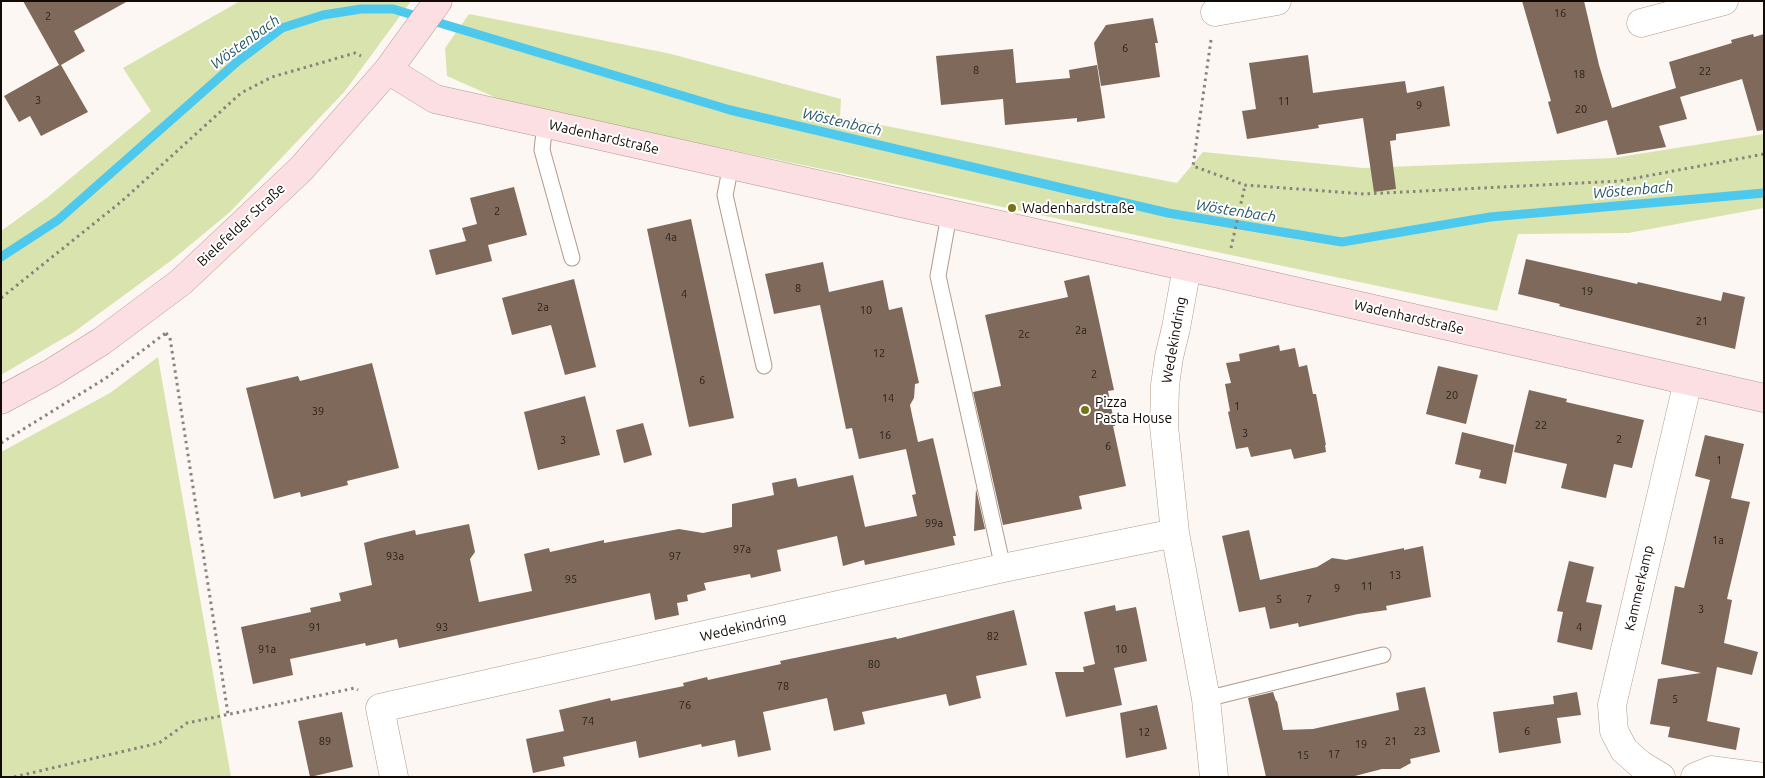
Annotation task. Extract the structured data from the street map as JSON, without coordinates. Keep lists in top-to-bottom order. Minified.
{"streets":{"street":["Wadenhardstraße","Bielefelder Straße","Wedekindring","Kammerkamp"]},"crossings":[["Wadenhardstraße","Bielefelder Straße"],["Wadenhardstraße","Wedekindring"],["Wadenhardstraße","Kammerkamp"]],"water":["Wöstenbach"],"places":["Wadenhardstraße","Pizza Pasta House"],"house_numbers":["16","2","6","8","22","18","3","11","9","20","2","4a","8","19","4","2a","10","21","2a","2c","12","2","6","20","14","1","39","22","3","16","2","3","6","1","99a","1a","97a","93a","97","13","95","11","9","5","7","3","91","93","4","82","91a","10","80","78","5","76","74","23","6","12","89","21","19","17","15"]}
